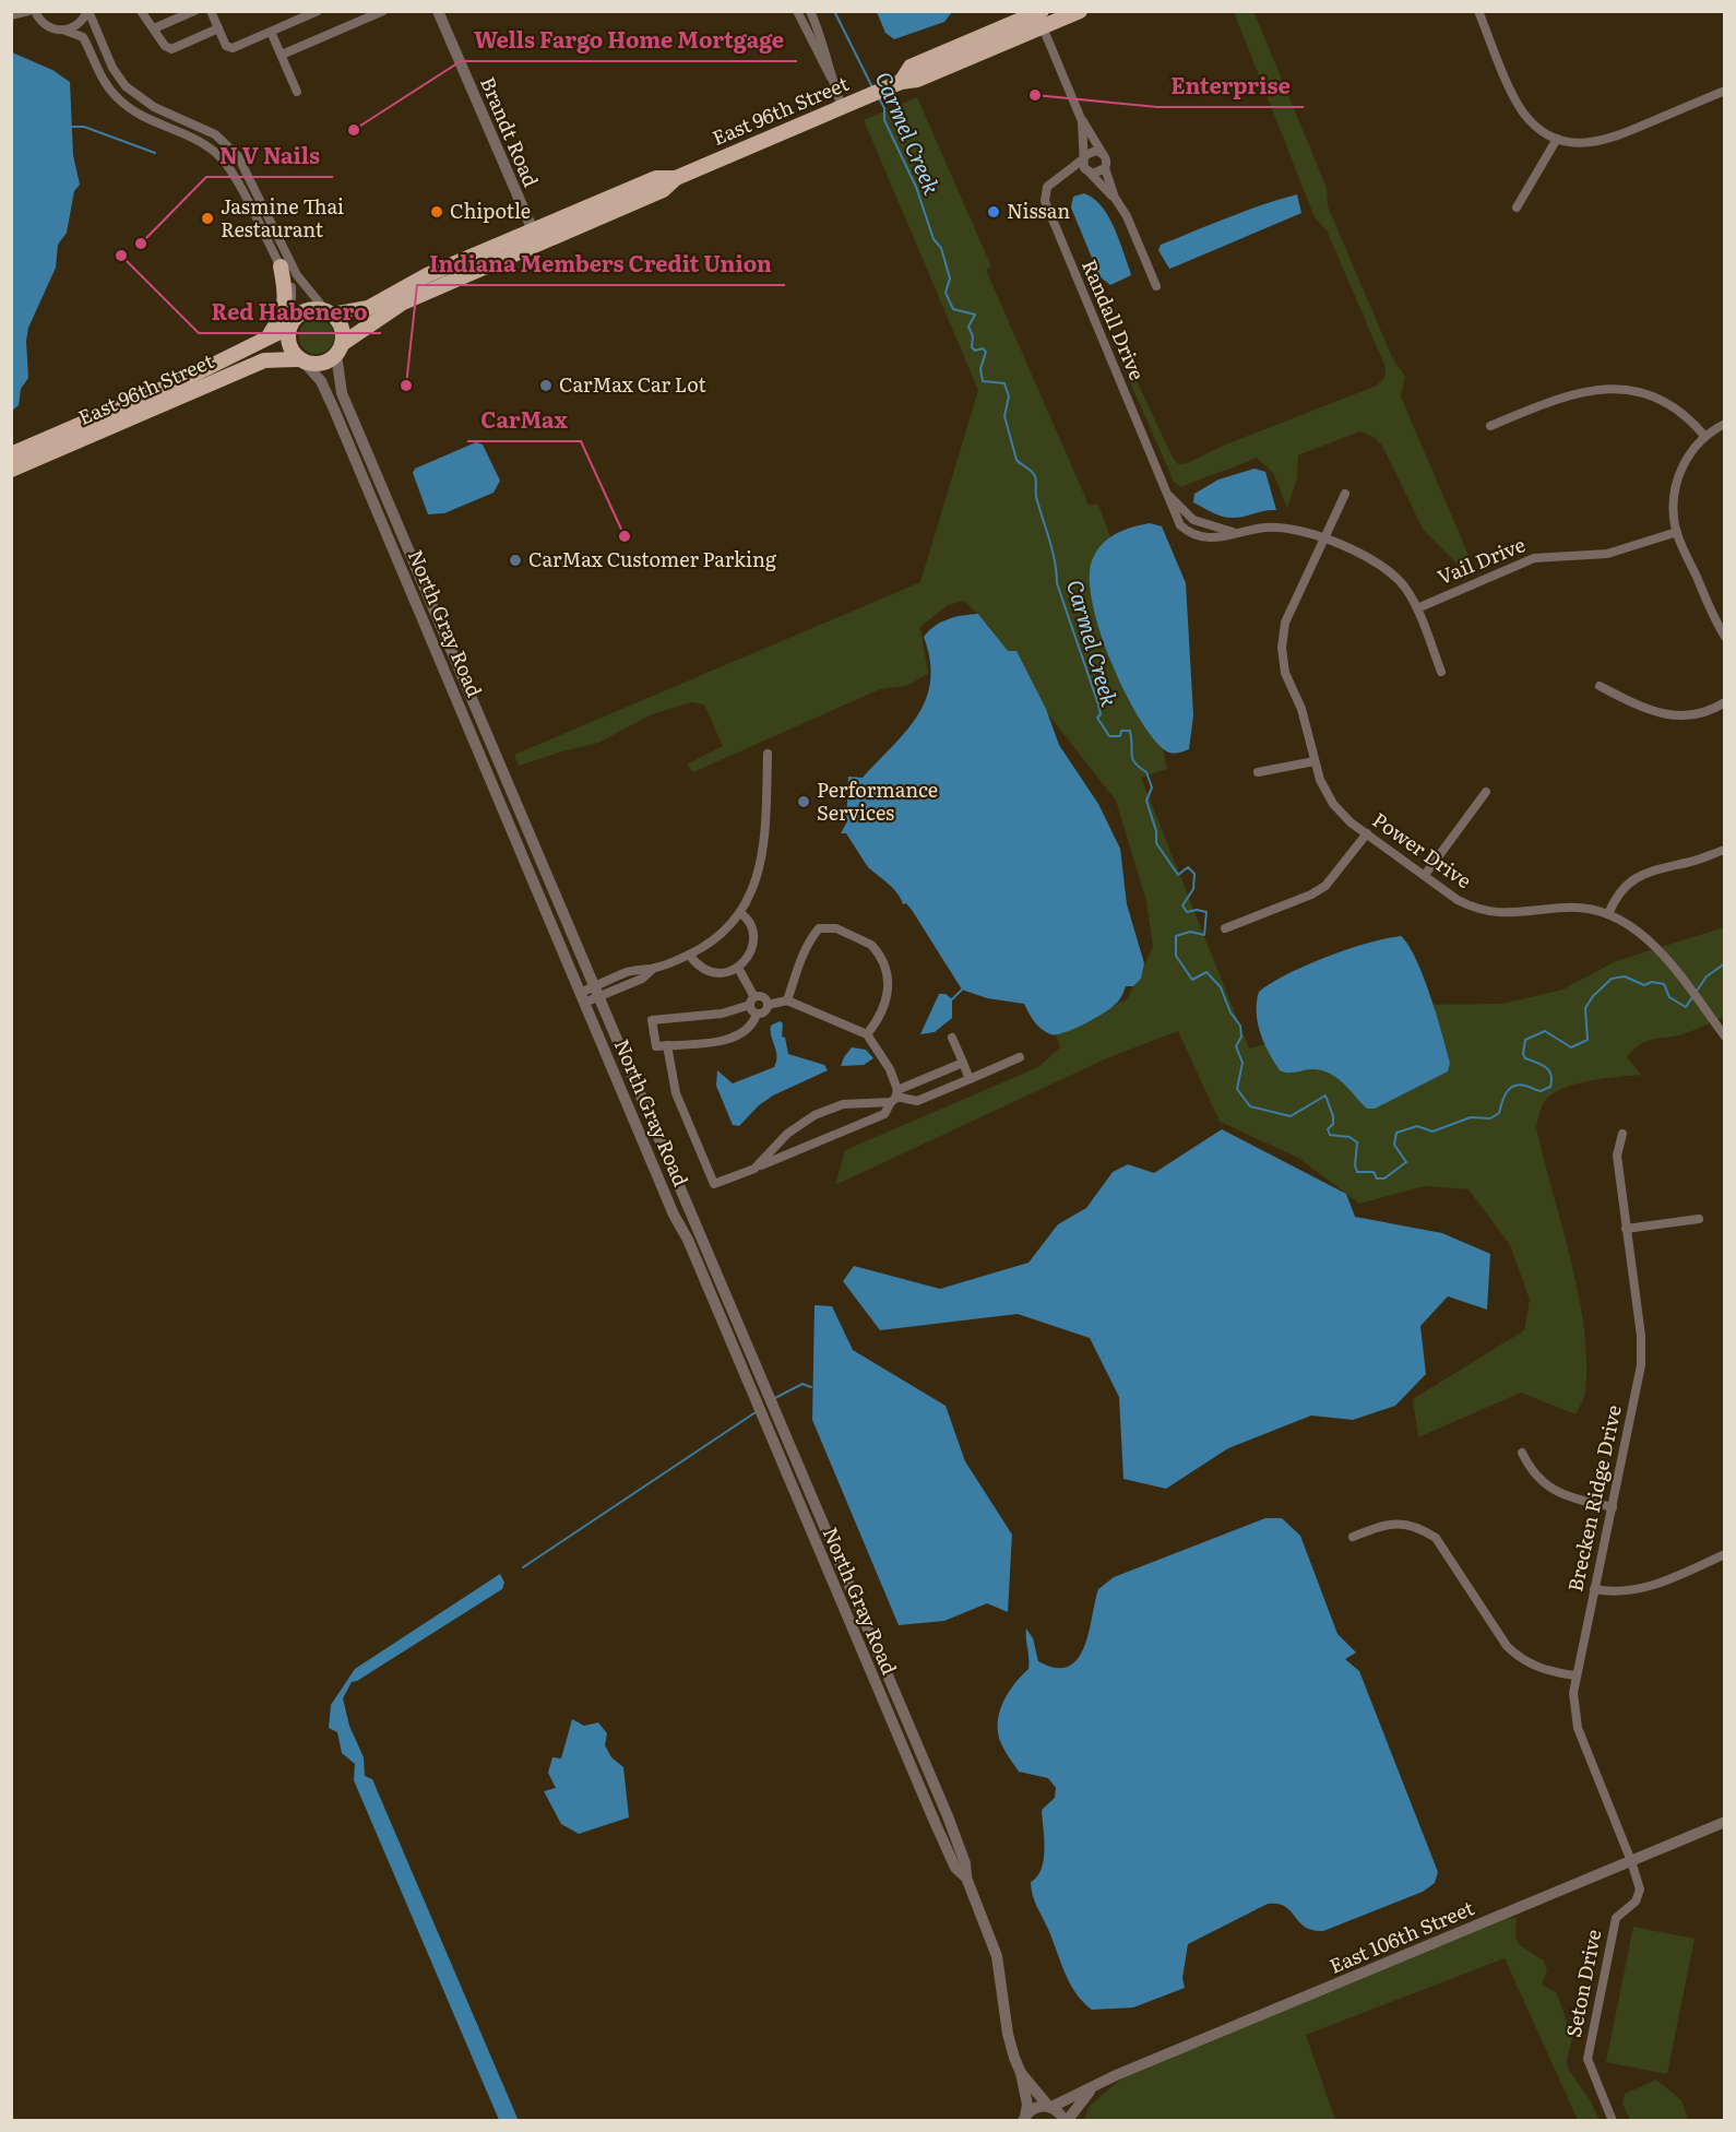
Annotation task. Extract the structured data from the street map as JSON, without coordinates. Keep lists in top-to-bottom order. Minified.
{"streets":{"main road":["East 96th Street"],"street":["Brandt Road","Randall Drive","Vail Drive","North Gray Road","Power Drive","Brecken Ridge Drive","East 106th Street","Seton Drive"]},"crossings":[["East 96th Street","Brandt Road"],["East 96th Street","North Gray Road"],["Randall Drive","Vail Drive"],["Randall Drive","Power Drive"],["North Gray Road","East 106th Street"],["Brecken Ridge Drive","East 106th Street"],["Brecken Ridge Drive","Seton Drive"],["East 106th Street","Seton Drive"]],"water":["Carmel Creek"],"places":["Enterprise","Wells Fargo Home Mortgage","Chipotle","Nissan","Jasmine Thai Restaurant","N V Nails","Red Habenero","Indiana Members Credit Union","CarMax Car Lot","CarMax","CarMax Customer Parking","Performance Services"]}
